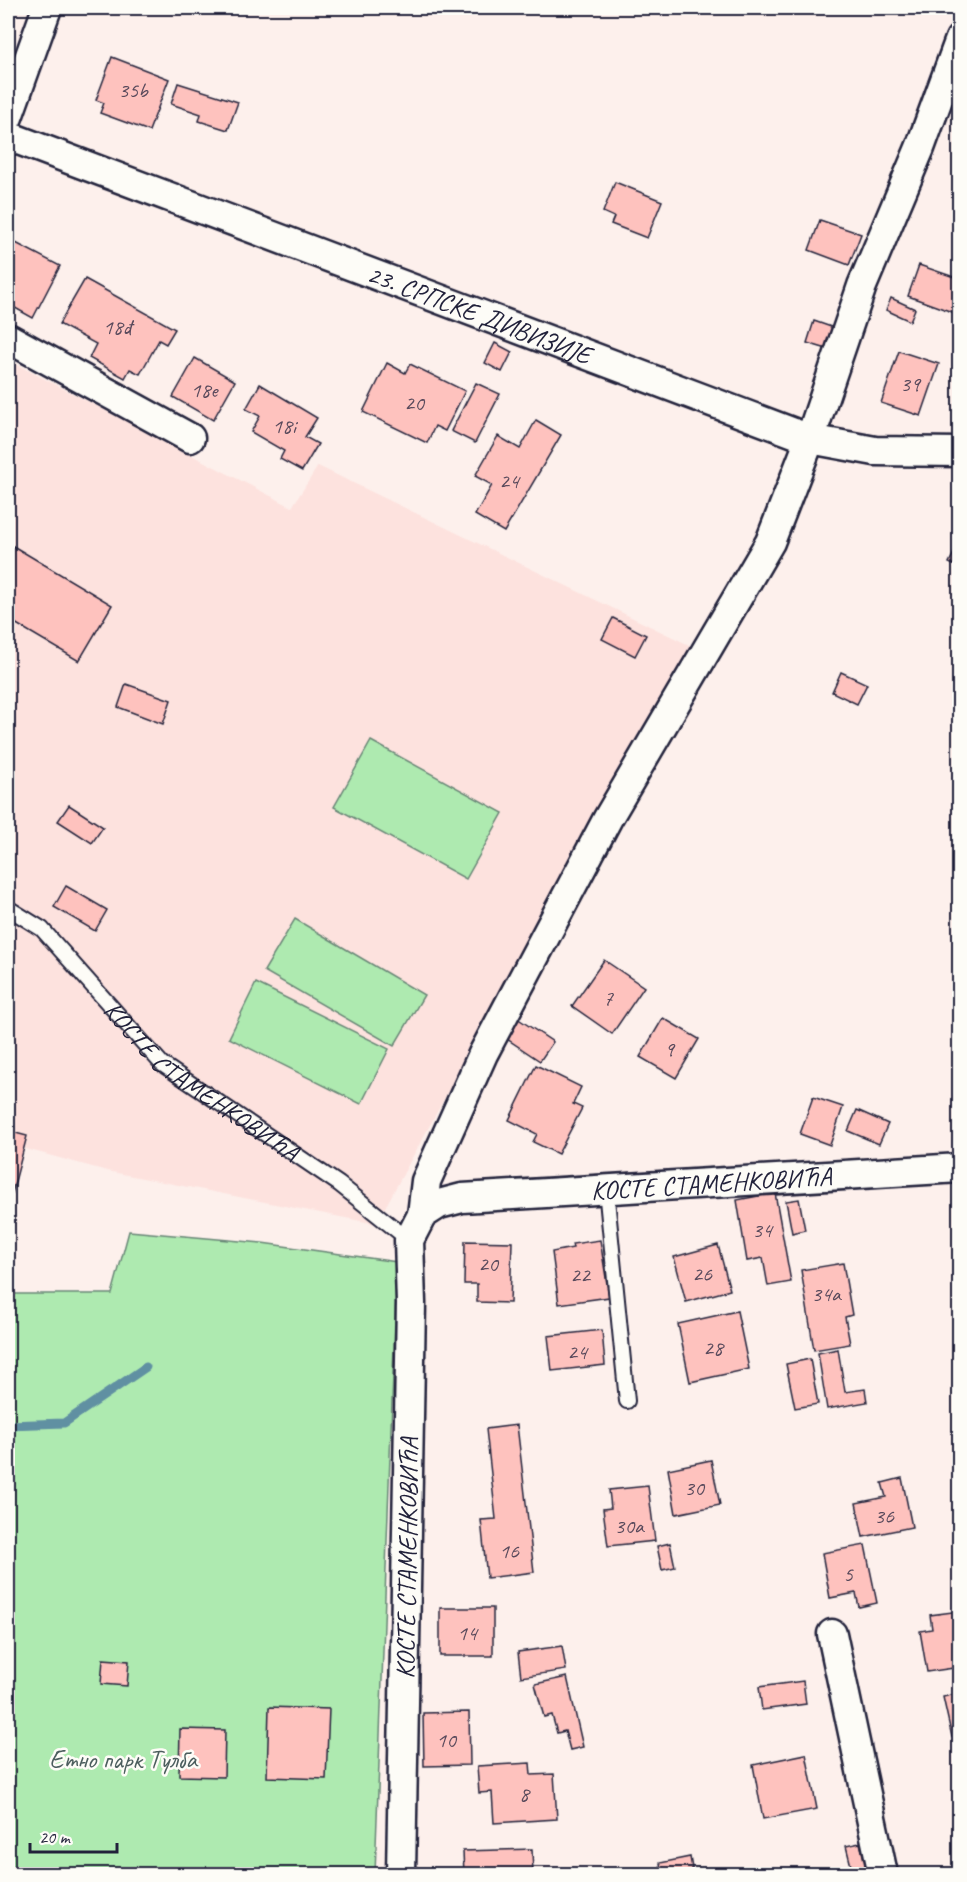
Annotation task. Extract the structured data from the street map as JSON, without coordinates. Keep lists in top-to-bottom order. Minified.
{"streets":{"street":["23. СРПСКЕ ДИВИЗИЈЕ","КОСТЕ СТАМЕНКОВИЋА"]},"parks":["Етно парк Тулба"],"house_numbers":["35b","18đ","39","18e","20","18i","24","7","9","34","20","26","22","34a","28","24","30","36","30a","16","5","14","10","8"],"scale_bar":"20 m"}
